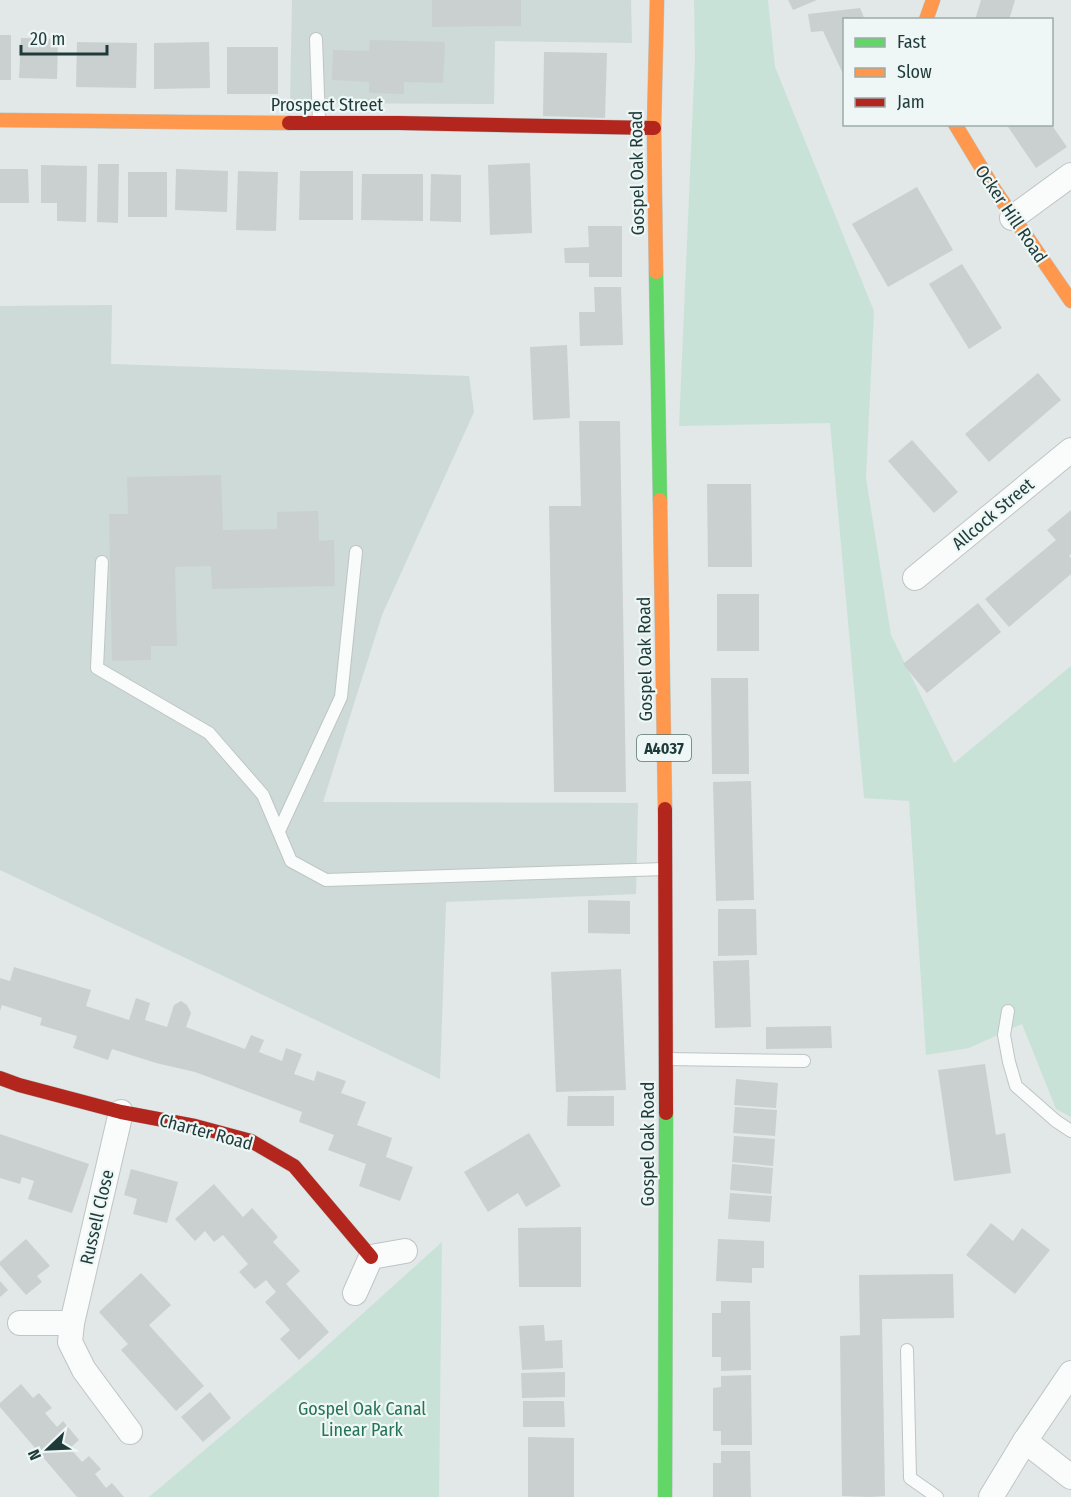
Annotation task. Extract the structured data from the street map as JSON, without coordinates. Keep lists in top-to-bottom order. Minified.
{"streets":{"main road":["Prospect Street","Gospel Oak Road","Ocker Hill Road","A4037","Charter Road"],"street":["Allcock Street","Russell Close"]},"crossings":[["Prospect Street","Gospel Oak Road"],["Charter Road","Russell Close"]],"parks":["Gospel Oak Canal Linear Park"],"legend":["Fast","Slow","Jam"],"scale_bar":"20 m","north":"bottom left"}
